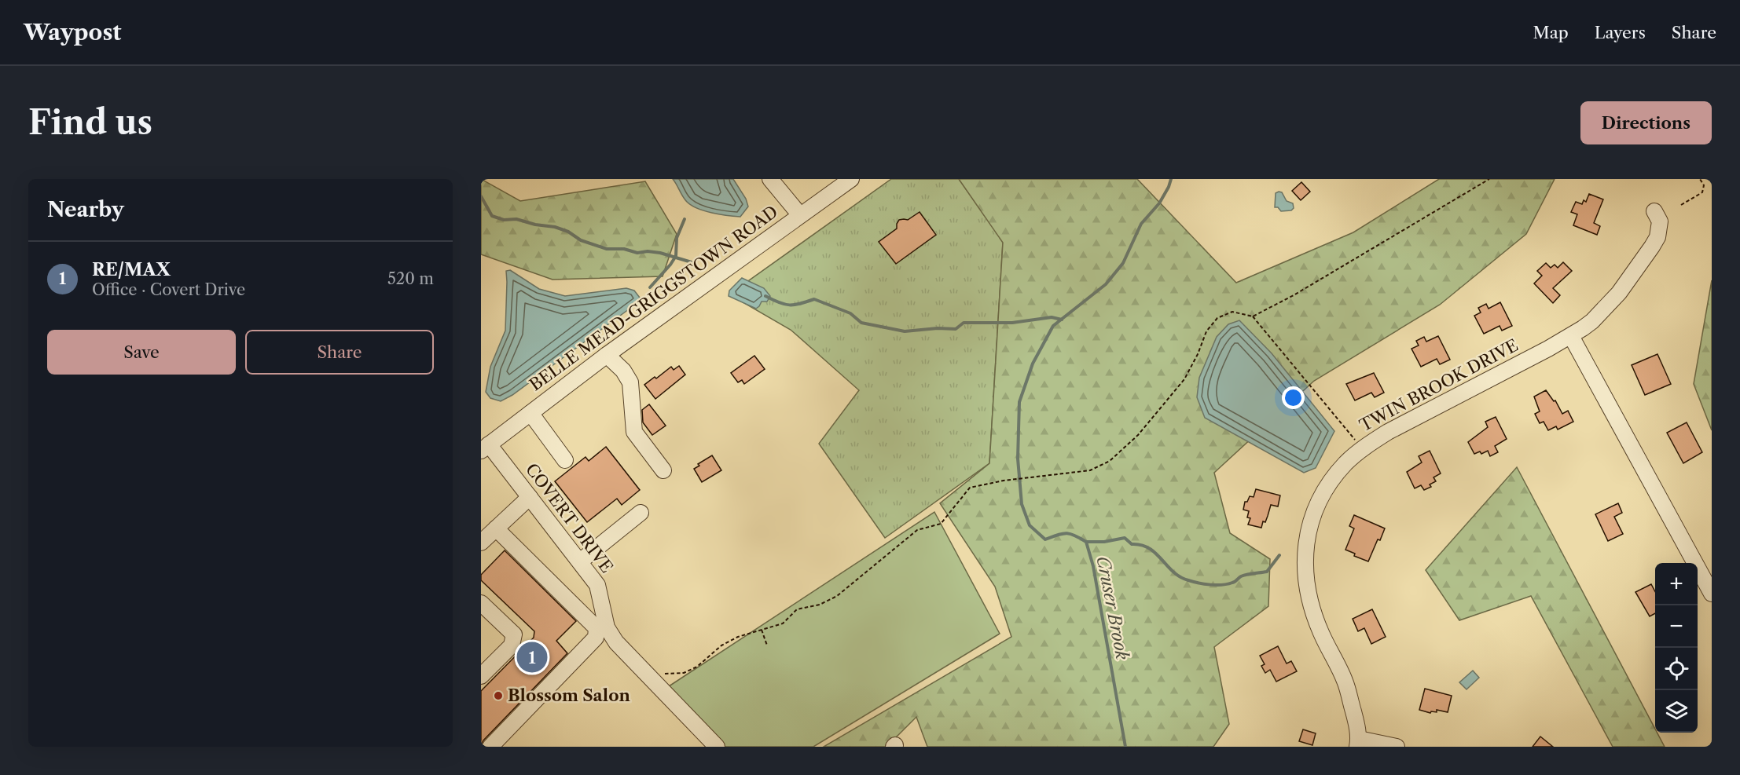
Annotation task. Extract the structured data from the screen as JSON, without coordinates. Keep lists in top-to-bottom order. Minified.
{"streets":{"street":["BELLE MEAD-GRIGGSTOWN ROAD","TWIN BROOK DRIVE","COVERT DRIVE"]},"crossings":[["BELLE MEAD-GRIGGSTOWN ROAD","COVERT DRIVE"]],"water":["Cruser Brook"],"places":["Blossom Salon"],"page":{"header":"Waypost","nav":["Map","Layers","Share"],"buttons":["Directions",["Save","Share"]],"title":"Find us","heading":"Nearby","list":[{"mark":"1","name":"RE/MAX","note":"Office · Covert Drive","value":"520 m"}],"map_buttons":["+","−"],"pins":"1"}}
